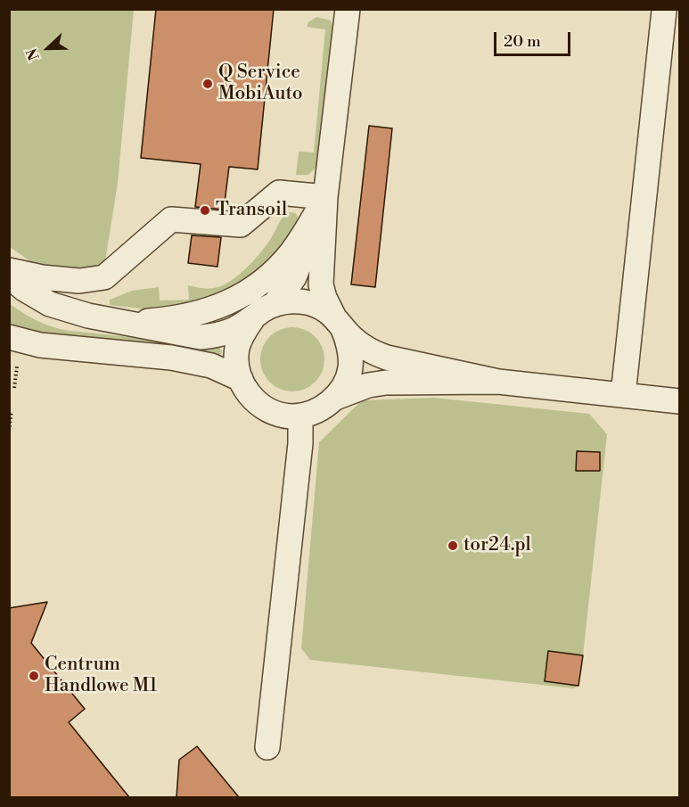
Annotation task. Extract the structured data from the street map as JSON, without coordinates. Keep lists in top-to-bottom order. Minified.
{"places":["Q Service MobiAuto","Transoil","tor24.pl","Centrum Handlowe M1"],"scale_bar":"20 m","north":"left"}
